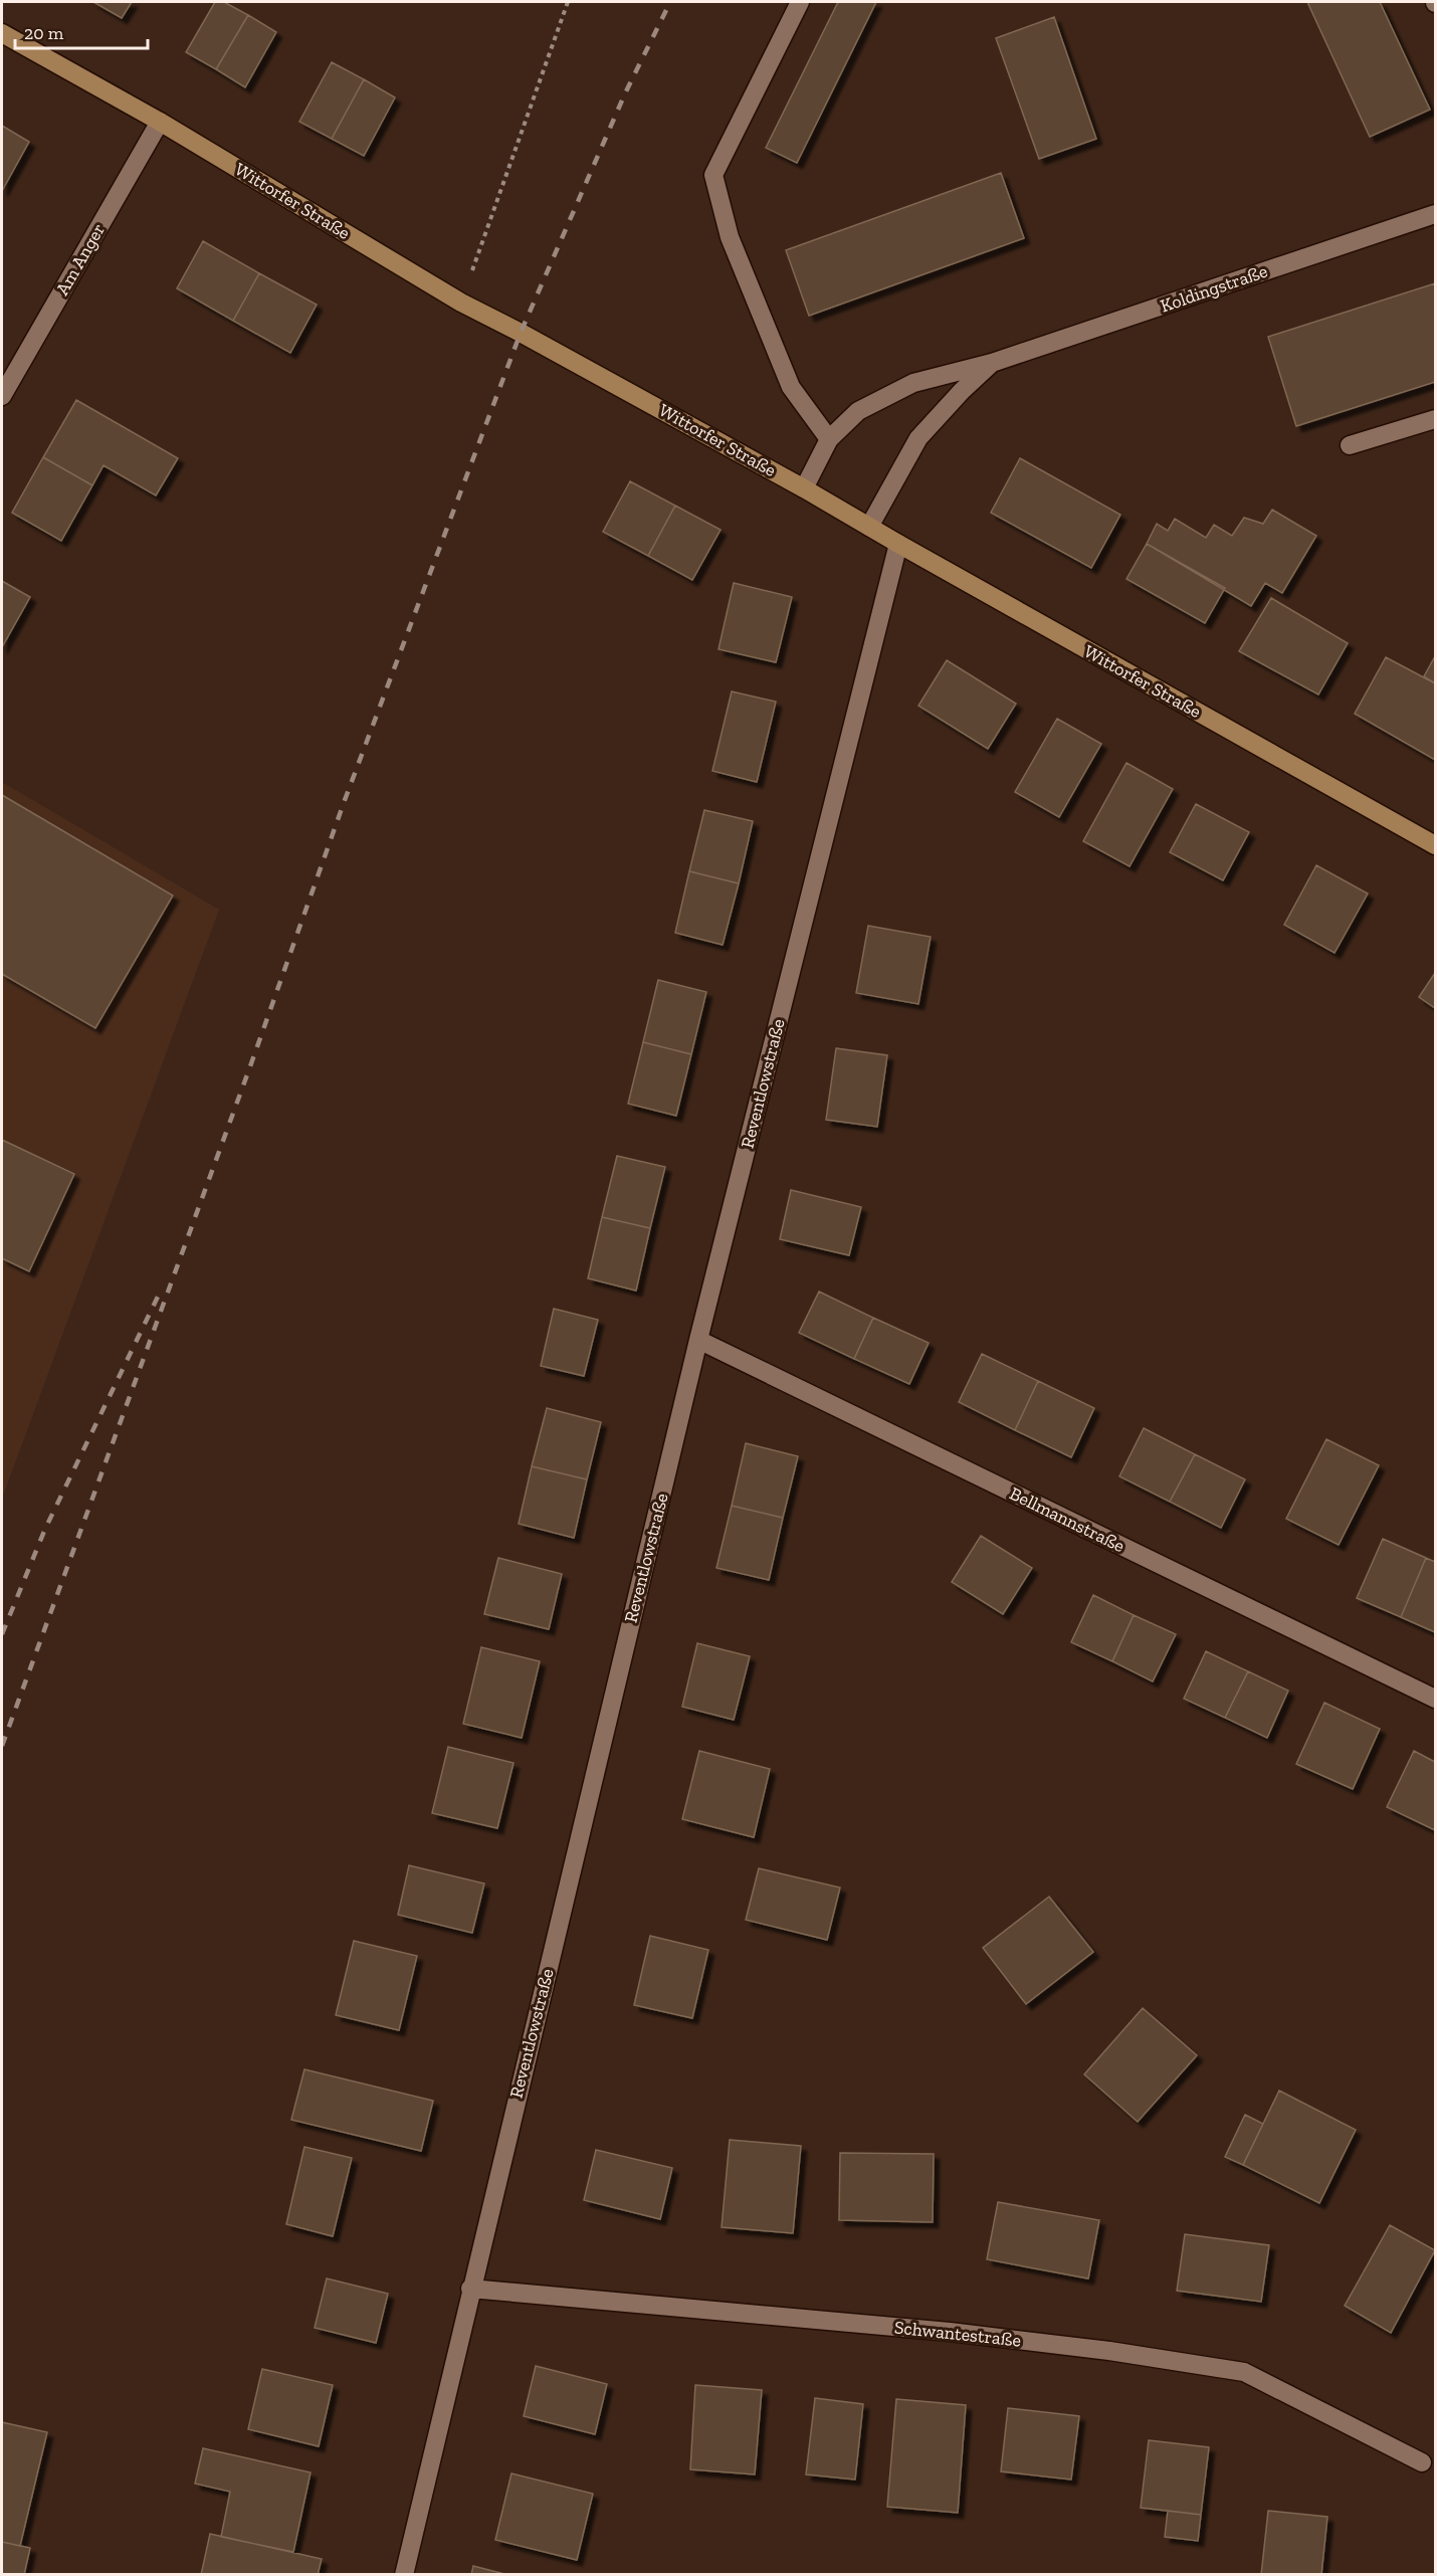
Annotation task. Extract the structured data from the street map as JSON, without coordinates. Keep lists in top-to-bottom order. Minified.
{"streets":{"street":["Wittorfer Straße","Am Anger","Koldingstraße","Reventlowstraße","Bellmannstraße","Schwantestraße"]},"crossings":[["Wittorfer Straße","Am Anger"],["Wittorfer Straße","Koldingstraße"],["Wittorfer Straße","Reventlowstraße"],["Reventlowstraße","Bellmannstraße"],["Reventlowstraße","Schwantestraße"]],"scale_bar":"20 m"}
